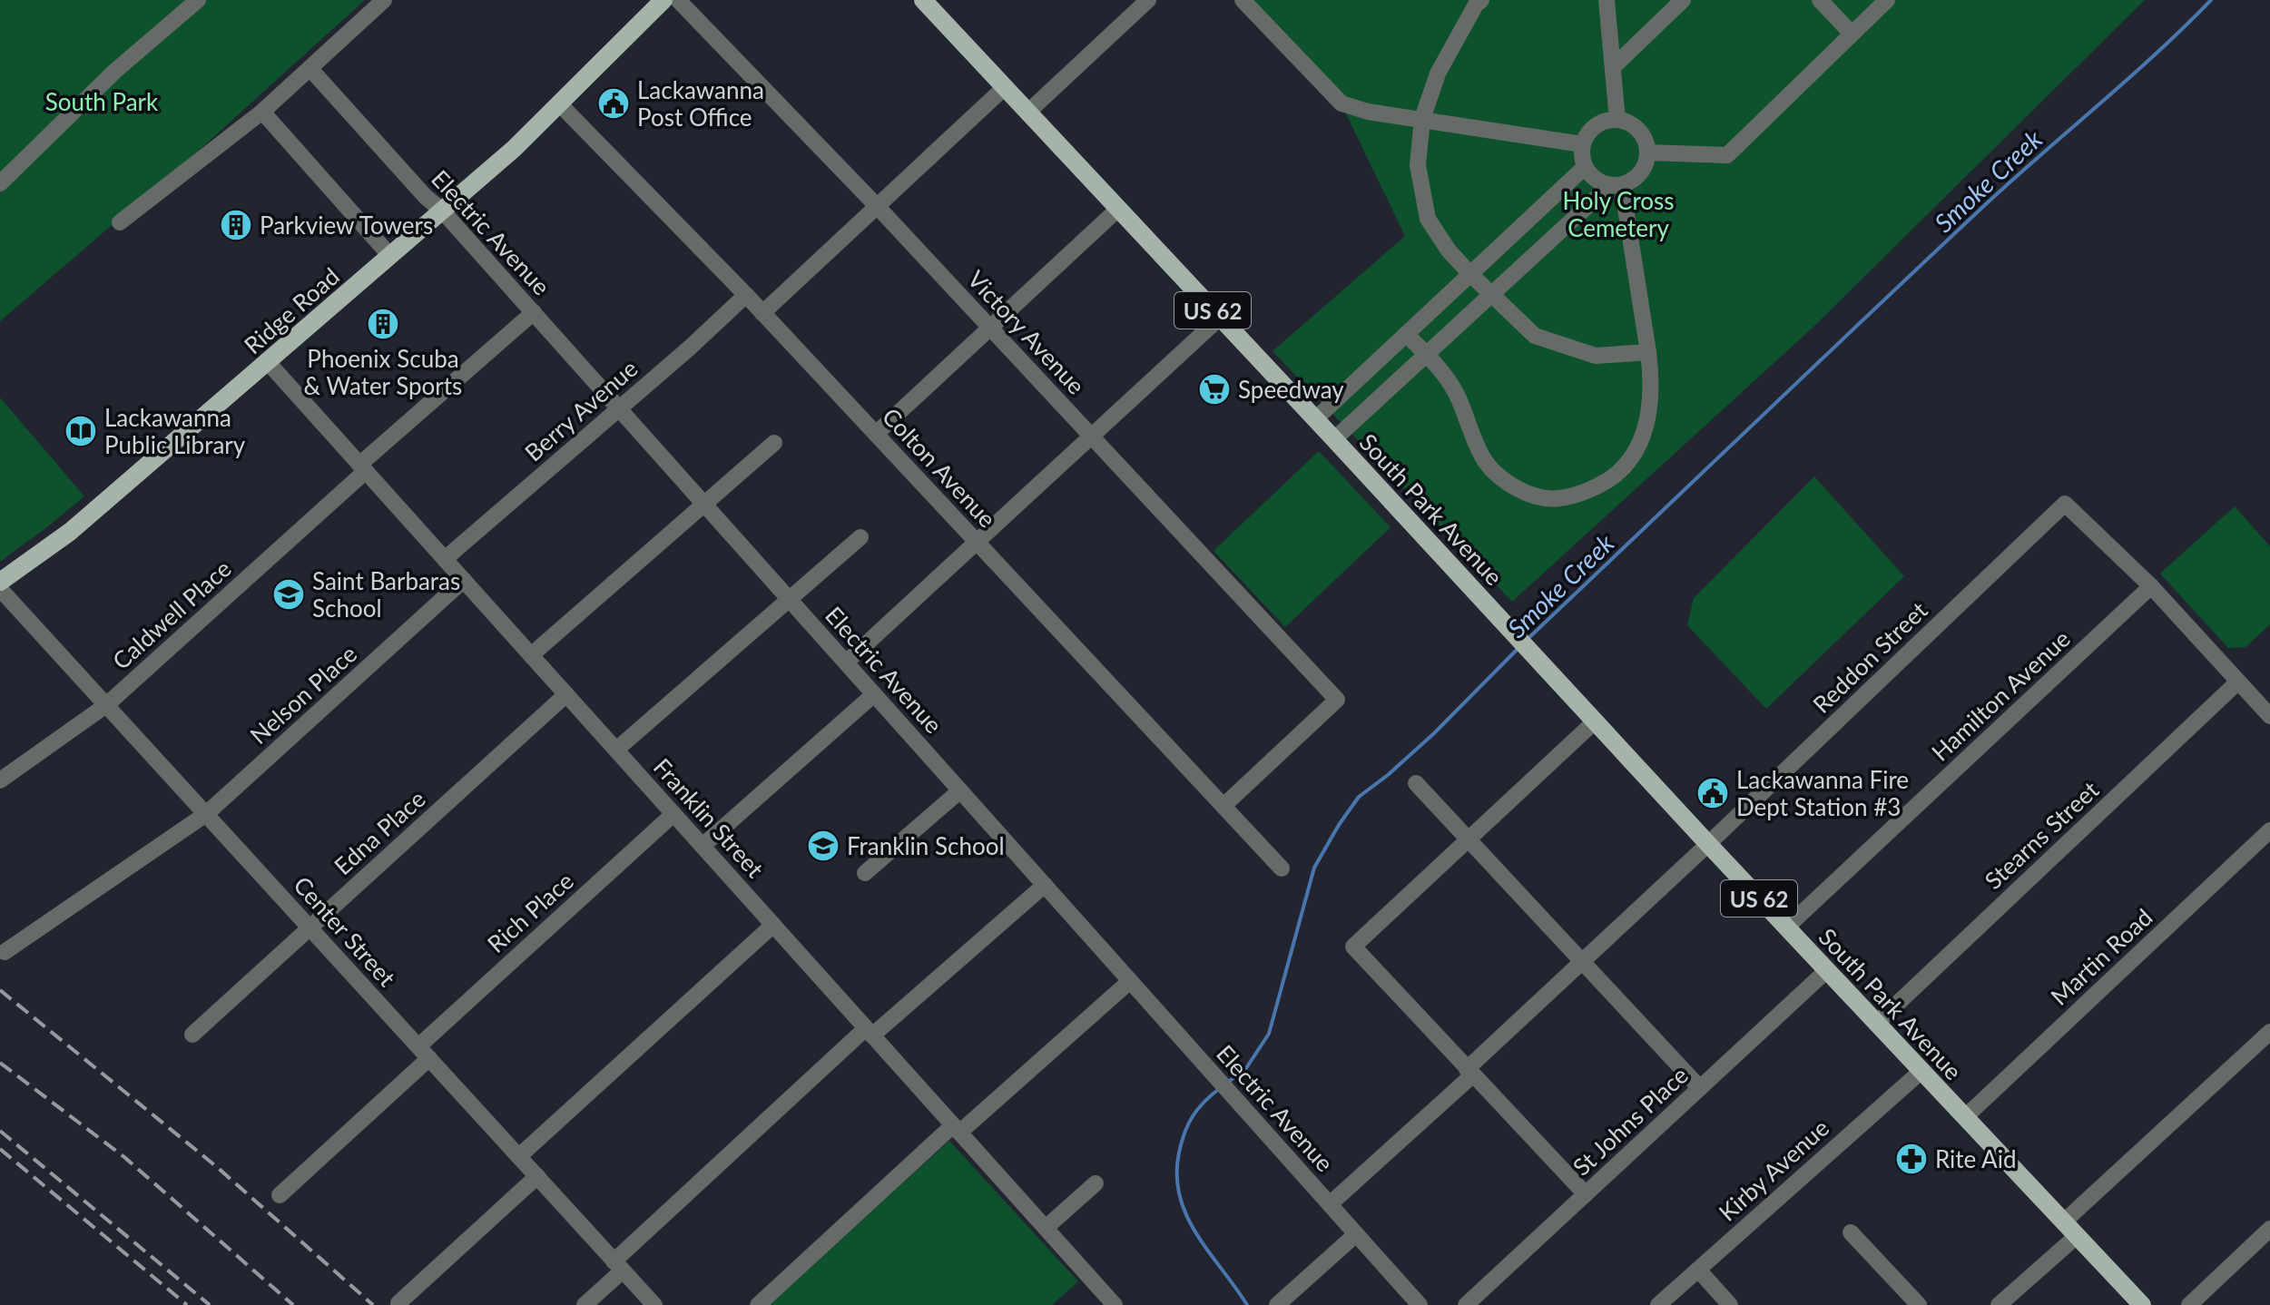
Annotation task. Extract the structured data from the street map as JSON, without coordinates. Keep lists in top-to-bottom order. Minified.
{"streets":{"main road":["Ridge Road","US 62","South Park Avenue"],"street":["Electric Avenue","Victory Avenue","Berry Avenue","Colton Avenue","Caldwell Place","Reddon Street","Nelson Place","Hamilton Avenue","Franklin Street","Edna Place","Stearns Street","Rich Place","Center Street","Martin Road","St Johns Place","Kirby Avenue"]},"crossings":[["Electric Avenue","Ridge Road"],["Electric Avenue","Berry Avenue"],["Electric Avenue","Caldwell Place"],["Electric Avenue","Reddon Street"],["Ridge Road","Colton Avenue"],["Ridge Road","Franklin Street"],["Victory Avenue","Colton Avenue"],["Berry Avenue","Colton Avenue"],["Berry Avenue","Franklin Street"],["South Park Avenue","Reddon Street"],["South Park Avenue","Hamilton Avenue"],["South Park Avenue","Stearns Street"],["South Park Avenue","Martin Road"],["South Park Avenue","St Johns Place"],["South Park Avenue","Kirby Avenue"],["Caldwell Place","Franklin Street"],["Caldwell Place","Center Street"],["Reddon Street","Hamilton Avenue"],["Nelson Place","Franklin Street"],["Nelson Place","Center Street"],["Franklin Street","Edna Place"],["Franklin Street","Rich Place"],["Edna Place","Center Street"],["Rich Place","Center Street"]],"water":["Smoke Creek"],"parks":["South Park","Holy Cross Cemetery"],"places":{"public building":["Lackawanna Post Office","Lackawanna Fire Dept Station #3"],"building":["Parkview Towers","Phoenix Scuba & Water Sports"],"supermarket":["Speedway"],"library":["Lackawanna Public Library"],"school or university":["Saint Barbaras School","Franklin School"],"pharmacy":["Rite Aid"]}}
